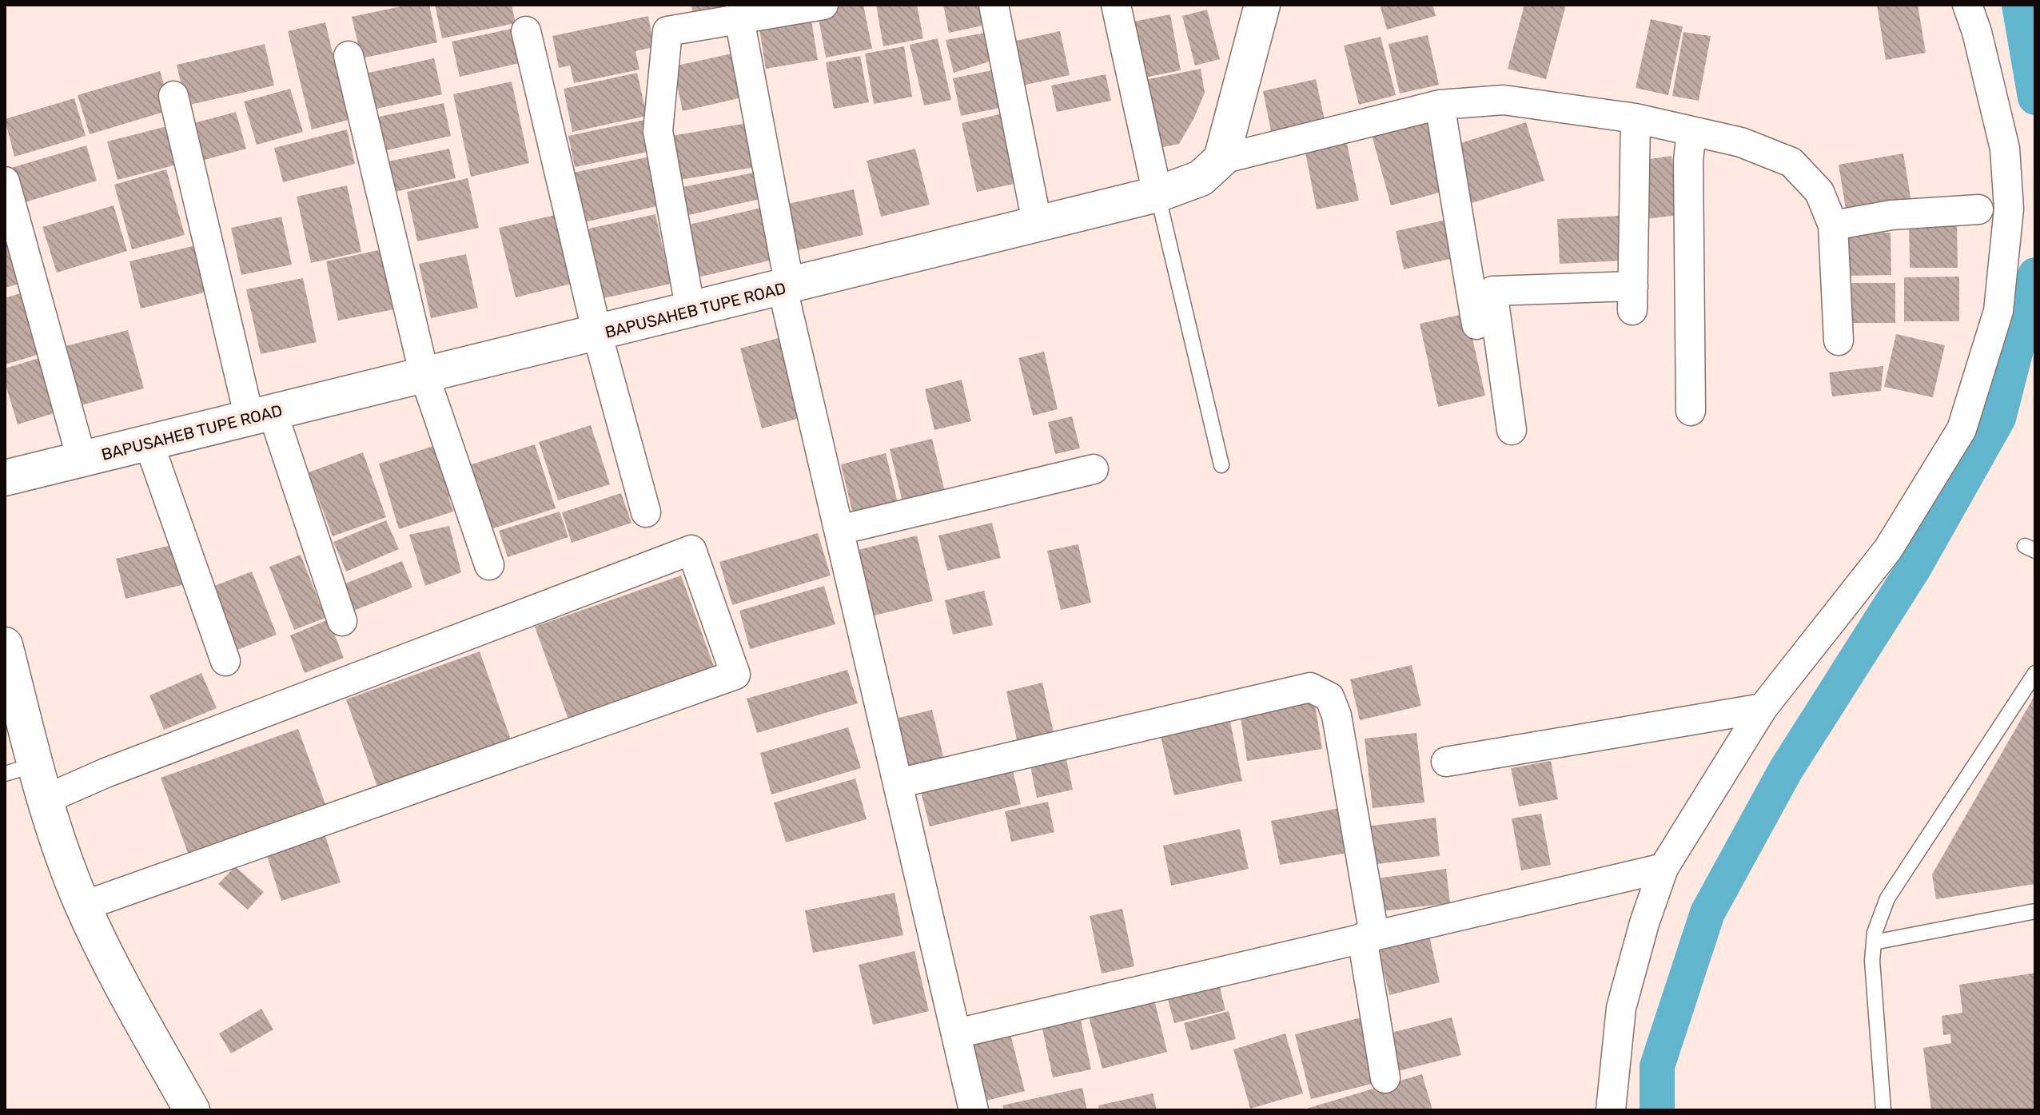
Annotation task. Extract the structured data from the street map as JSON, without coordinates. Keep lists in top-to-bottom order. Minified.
{"streets":{"street":["BAPUSAHEB TUPE ROAD"]}}
